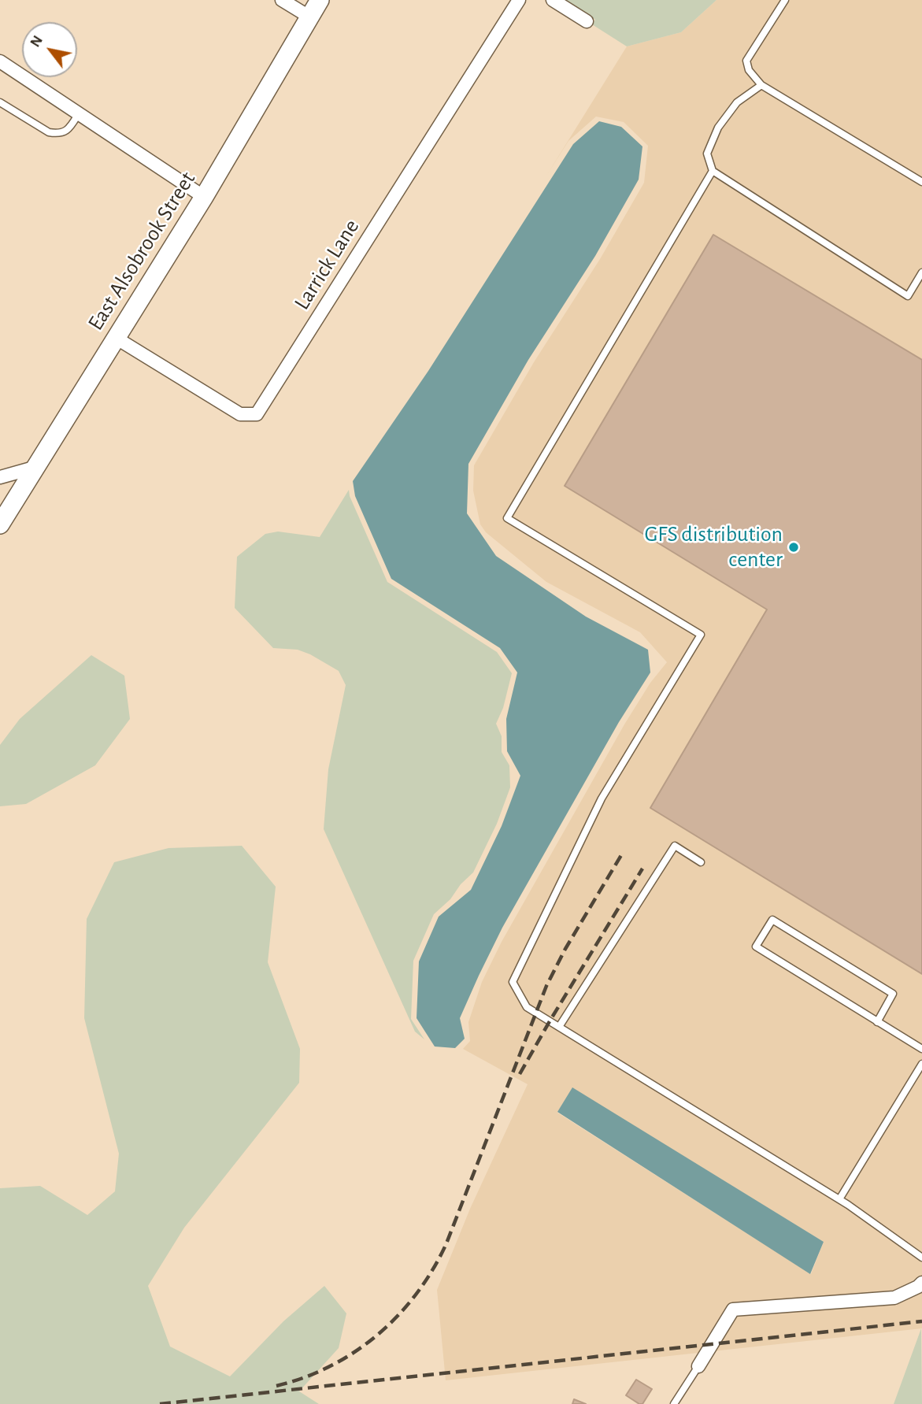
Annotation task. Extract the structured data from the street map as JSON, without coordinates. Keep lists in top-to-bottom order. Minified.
{"streets":{"street":["East Alsobrook Street","Larrick Lane"]},"crossings":[["East Alsobrook Street","Larrick Lane"]],"places":["GFS distribution center"],"north":"top left"}
